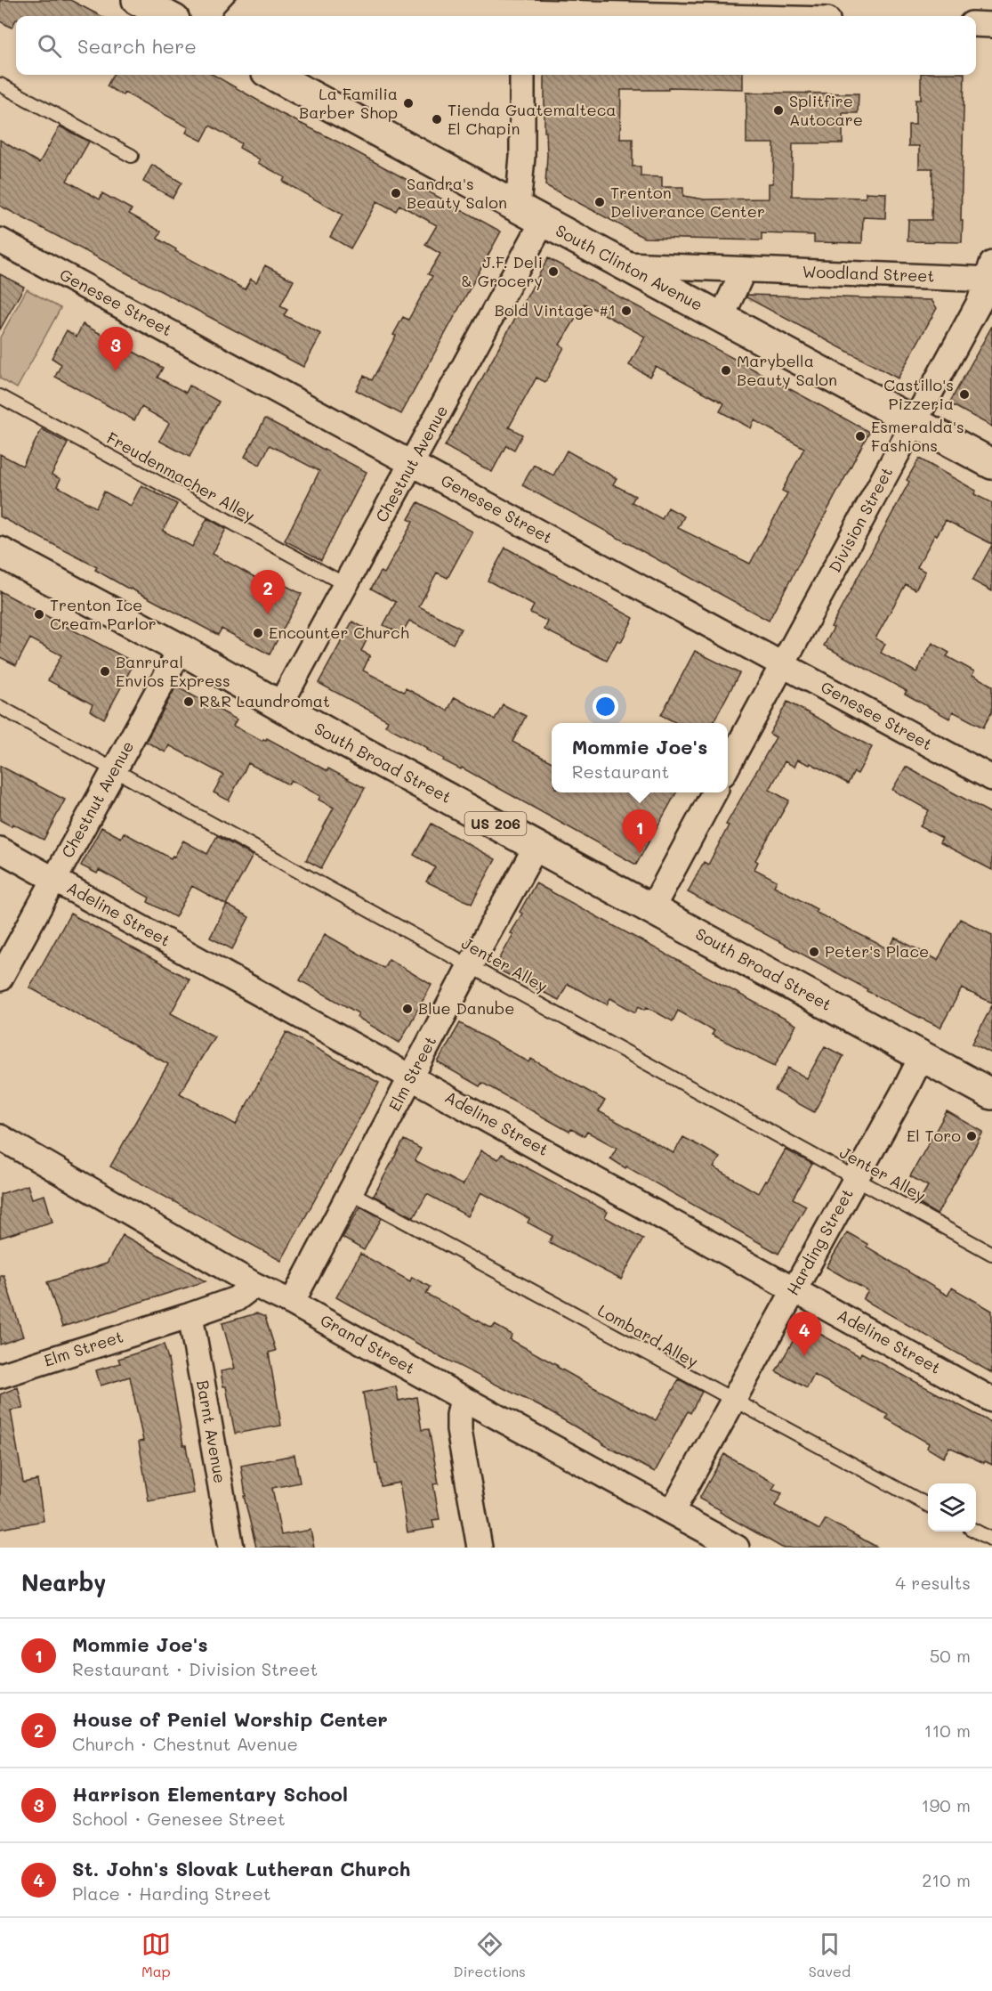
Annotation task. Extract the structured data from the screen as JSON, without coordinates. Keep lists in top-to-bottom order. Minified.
{"streets":{"main road":["South Clinton Avenue","South Broad Street","US 206"],"street":["Woodland Street","Genesee Street","Chestnut Avenue","Division Street","Adeline Street","Elm Street","Harding Street","Grand Street","Barnt Avenue"],"lane":["Freudenmacher Alley","Jenter Alley","Lombard Alley"]},"crossings":[["South Clinton Avenue","Woodland Street"],["South Clinton Avenue","Chestnut Avenue"],["South Clinton Avenue","Division Street"],["Woodland Street","Division Street"],["Genesee Street","Chestnut Avenue"],["Genesee Street","Division Street"],["Chestnut Avenue","Freudenmacher Alley"],["Chestnut Avenue","South Broad Street"],["Chestnut Avenue","Adeline Street"],["Chestnut Avenue","Jenter Alley"],["South Broad Street","Elm Street"],["South Broad Street","Harding Street"],["Adeline Street","Elm Street"],["Adeline Street","Harding Street"],["Jenter Alley","Elm Street"],["Jenter Alley","Harding Street"],["Elm Street","Lombard Alley"],["Elm Street","Grand Street"],["Elm Street","Barnt Avenue"],["Harding Street","Lombard Alley"],["Harding Street","Grand Street"]],"places":["La Familia Barber Shop","Splitfire Autocare","Tienda Guatemalteca El Chapin","Sandra's Beauty Salon","Trenton Deliverance Center","J.F. Deli & Grocery","Bold Vintage #1","Marybella Beauty Salon","Castillo's Pizzeria","Esmeralda's Fashions","Trenton Ice Cream Parlor","Encounter Church","Banrural Envios Express","R&R Laundromat","Peter's Place","Blue Danube","El Toro"],"page":{"search":"Search here","pins":["3","2","1","4"],"popup":["Mommie Joe's","Restaurant"],"heading":["Nearby","4 results"],"list":[{"mark":"1","name":"Mommie Joe's","note":"Restaurant · Division Street","value":"50 m"},{"mark":"2","name":"House of Peniel Worship Center","note":"Church · Chestnut Avenue","value":"110 m"},{"mark":"3","name":"Harrison Elementary School","note":"School · Genesee Street","value":"190 m"},{"mark":"4","name":"St. John's Slovak Lutheran Church","note":"Place · Harding Street","value":"210 m"}],"nav":["Map","Directions","Saved"]}}
